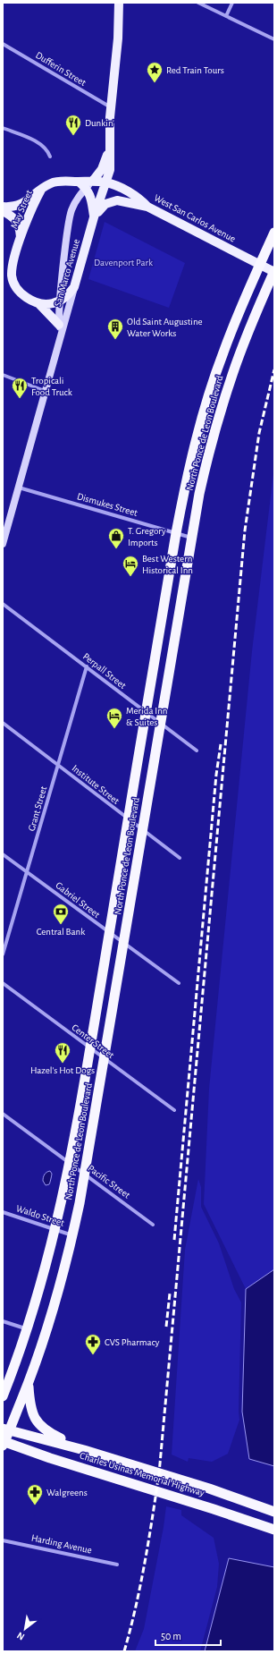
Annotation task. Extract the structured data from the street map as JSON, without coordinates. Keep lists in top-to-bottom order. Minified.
{"streets":{"highway":["North Ponce de Leon Boulevard","Charles Usinas Memorial Highway"],"main road":["May Street","West San Carlos Avenue","San Marco Avenue"],"street":["Dufferin Street","Dismukes Street","Perpall Street","Institute Street","Grant Street","Gabriel Street","Center Street","Pacific Street","Waldo Street","Harding Avenue"]},"crossings":[["Dufferin Street","San Marco Avenue"],["May Street","West San Carlos Avenue"],["May Street","San Marco Avenue"],["West San Carlos Avenue","San Marco Avenue"],["West San Carlos Avenue","North Ponce de Leon Boulevard"],["San Marco Avenue","Dismukes Street"],["North Ponce de Leon Boulevard","Dismukes Street"],["North Ponce de Leon Boulevard","Perpall Street"],["North Ponce de Leon Boulevard","Institute Street"],["North Ponce de Leon Boulevard","Gabriel Street"],["North Ponce de Leon Boulevard","Center Street"],["North Ponce de Leon Boulevard","Pacific Street"],["North Ponce de Leon Boulevard","Waldo Street"],["North Ponce de Leon Boulevard","Charles Usinas Memorial Highway"],["Perpall Street","Grant Street"],["Institute Street","Grant Street"],["Grant Street","Gabriel Street"]],"parks":["Davenport Park"],"places":{"place":["Red Train Tours"],"restaurant":["Dunkin'","Tropicali Food Truck","Hazel's Hot Dogs"],"building":["Old Saint Augustine Water Works"],"shop":["T. Gregory Imports"],"hotel":["Best Western Historical Inn","Merida Inn & Suites"],"bank":["Central Bank"],"pharmacy":["CVS Pharmacy","Walgreens"]},"scale_bar":"50 m","north":"bottom left"}
